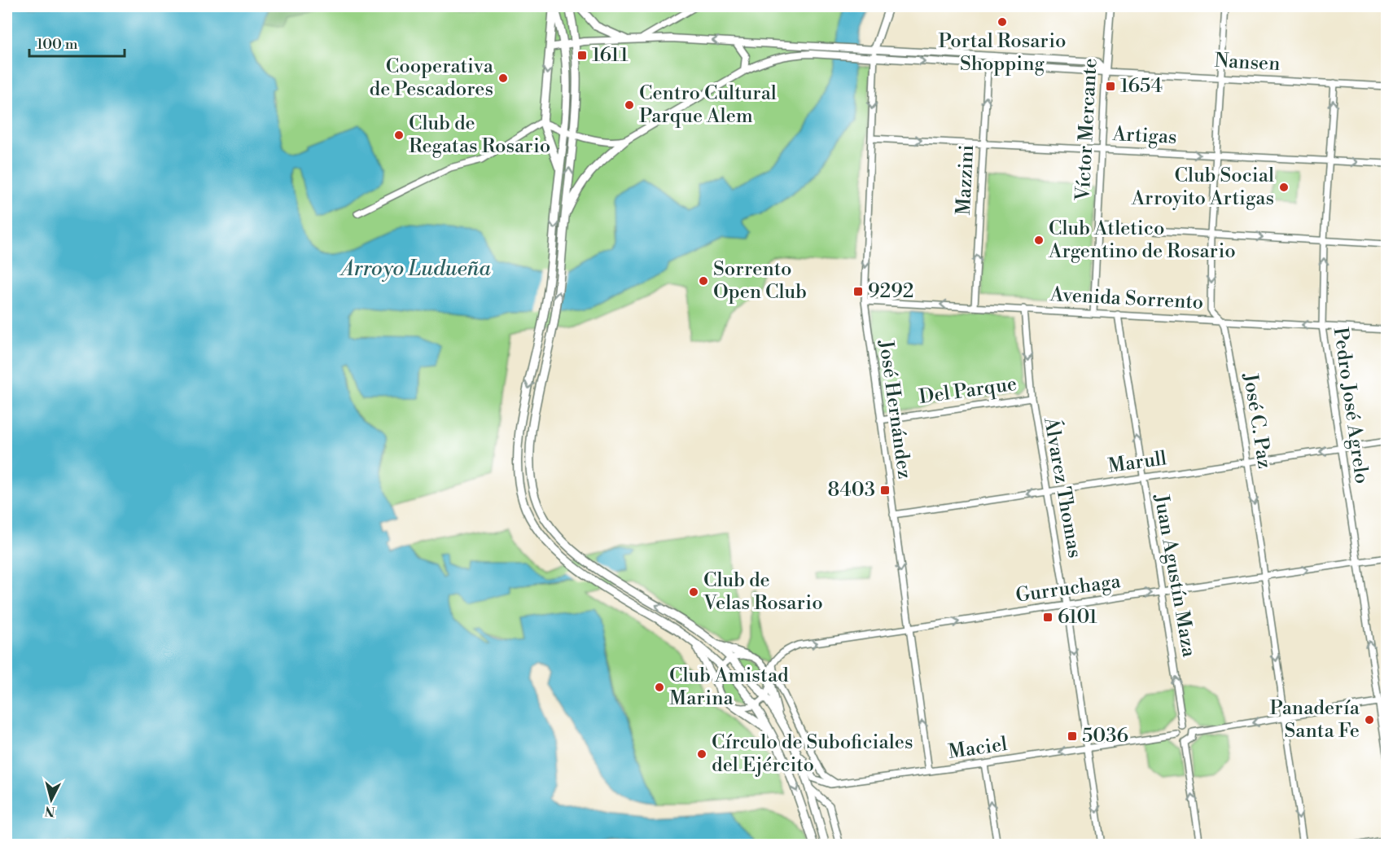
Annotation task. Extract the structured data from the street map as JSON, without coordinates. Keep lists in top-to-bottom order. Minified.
{"streets":{"street":["Nansen","Víctor Mercante","Artigas","Mazzini","Avenida Sorrento","Del Parque","Pedro José Agrelo","José Hernández","José C. Paz","Marull","Álvarez Thomas","Juan Agustín Maza","Gurruchaga","Maciel"]},"crossings":[["Nansen","Víctor Mercante"],["Nansen","Pedro José Agrelo"],["Nansen","José C. Paz"],["Víctor Mercante","Artigas"],["Víctor Mercante","Avenida Sorrento"],["Artigas","Mazzini"],["Artigas","Pedro José Agrelo"],["Artigas","José Hernández"],["Artigas","José C. Paz"],["Mazzini","Avenida Sorrento"],["Avenida Sorrento","Pedro José Agrelo"],["Avenida Sorrento","José Hernández"],["Avenida Sorrento","José C. Paz"],["Avenida Sorrento","Álvarez Thomas"],["Avenida Sorrento","Juan Agustín Maza"],["Del Parque","José Hernández"],["Del Parque","Álvarez Thomas"],["Pedro José Agrelo","Marull"],["Pedro José Agrelo","Gurruchaga"],["José Hernández","Marull"],["José Hernández","Gurruchaga"],["José Hernández","Maciel"],["José C. Paz","Marull"],["José C. Paz","Gurruchaga"],["Marull","Álvarez Thomas"],["Marull","Juan Agustín Maza"],["Álvarez Thomas","Gurruchaga"],["Álvarez Thomas","Maciel"],["Juan Agustín Maza","Gurruchaga"],["Juan Agustín Maza","Maciel"]],"one_way":["Artigas","Mazzini","Avenida Sorrento","Pedro José Agrelo","José C. Paz","Marull","Álvarez Thomas","Juan Agustín Maza","Gurruchaga"],"water":["Arroyo Ludueña"],"places":{"other":["Portal Rosario Shopping","Cooperativa de Pescadores","Centro Cultural Parque Alem","Club de Regatas Rosario","Club Social Arroyito Artigas","Club Atletico Argentino de Rosario","Sorrento Open Club","Club de Velas Rosario","Club Amistad Marina","Panadería Santa Fe","Círculo de Suboficiales del Ejército"],"transit":["1611","1654","9292","8403","6101","5036"]},"scale_bar":"100 m","north":"bottom"}
